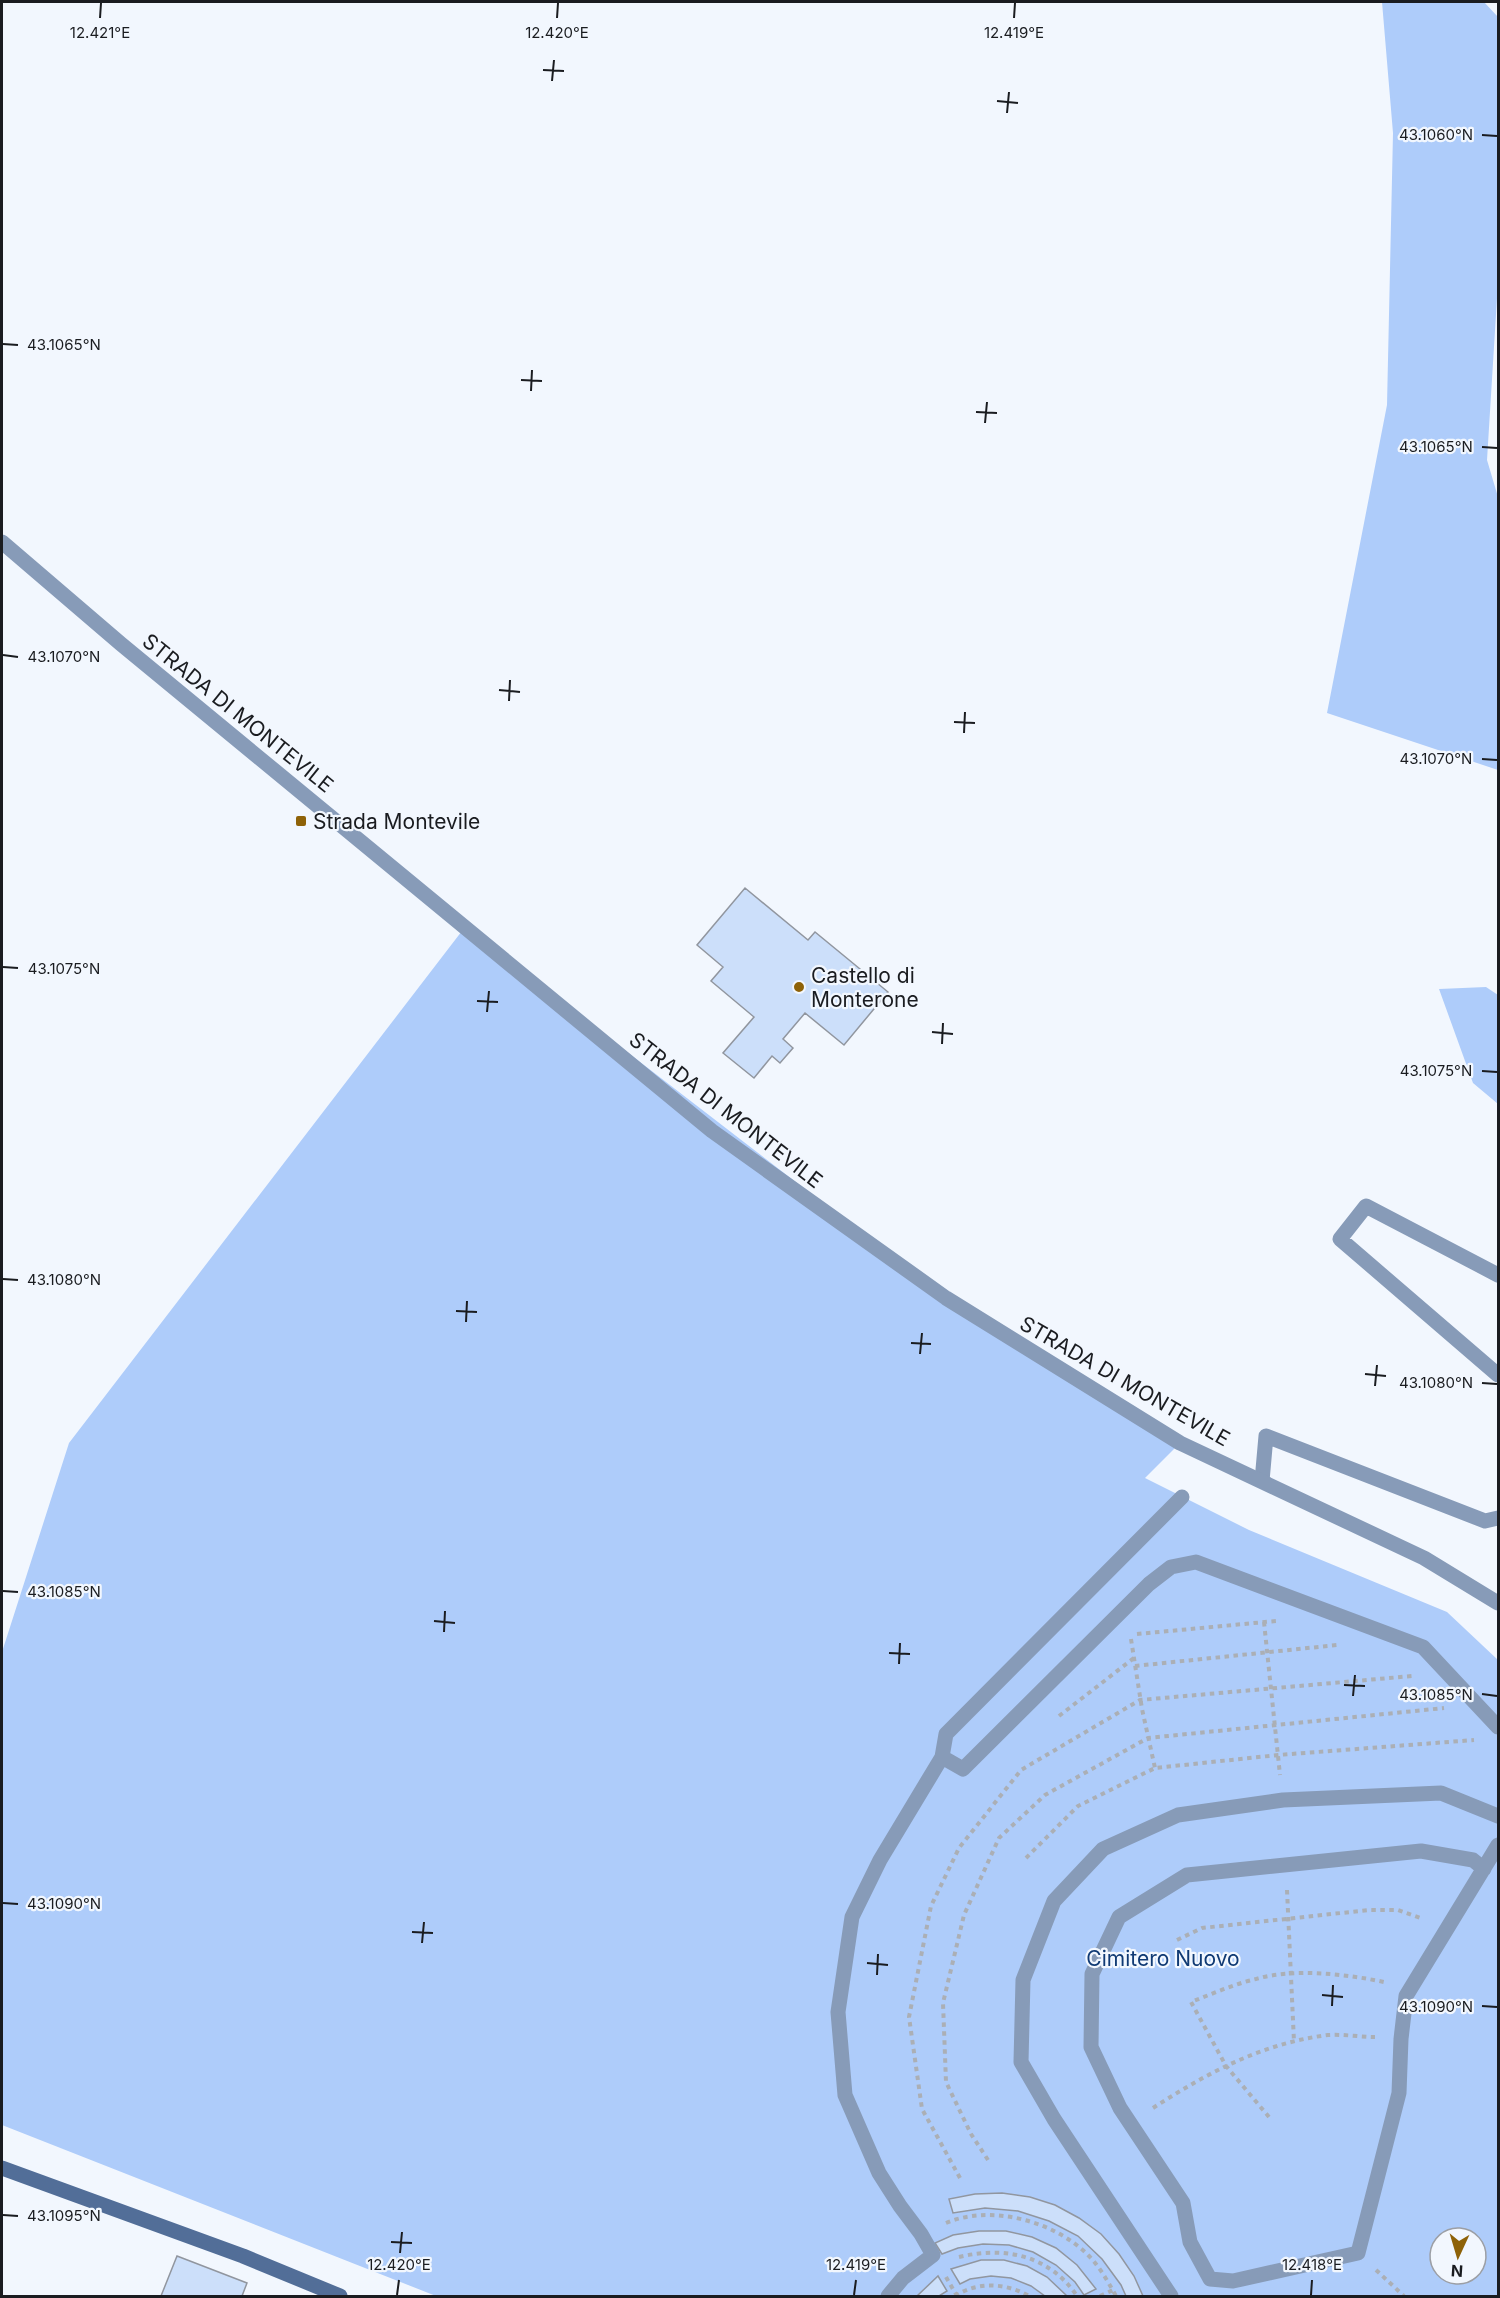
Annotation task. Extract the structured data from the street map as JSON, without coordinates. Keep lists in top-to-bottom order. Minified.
{"streets":{"street":["STRADA DI MONTEVILE"]},"parks":["Cimitero Nuovo"],"places":{"transit":["Strada Montevile"],"other":["Castello di Monterone"]},"north":"bottom","coordinates":["12.420°E","12.419°E","12.421°E","43.1060°N","43.1065°N","43.1070°N","43.1075°N","43.1080°N","43.1085°N","43.1090°N","43.1095°N","12.418°E"]}
